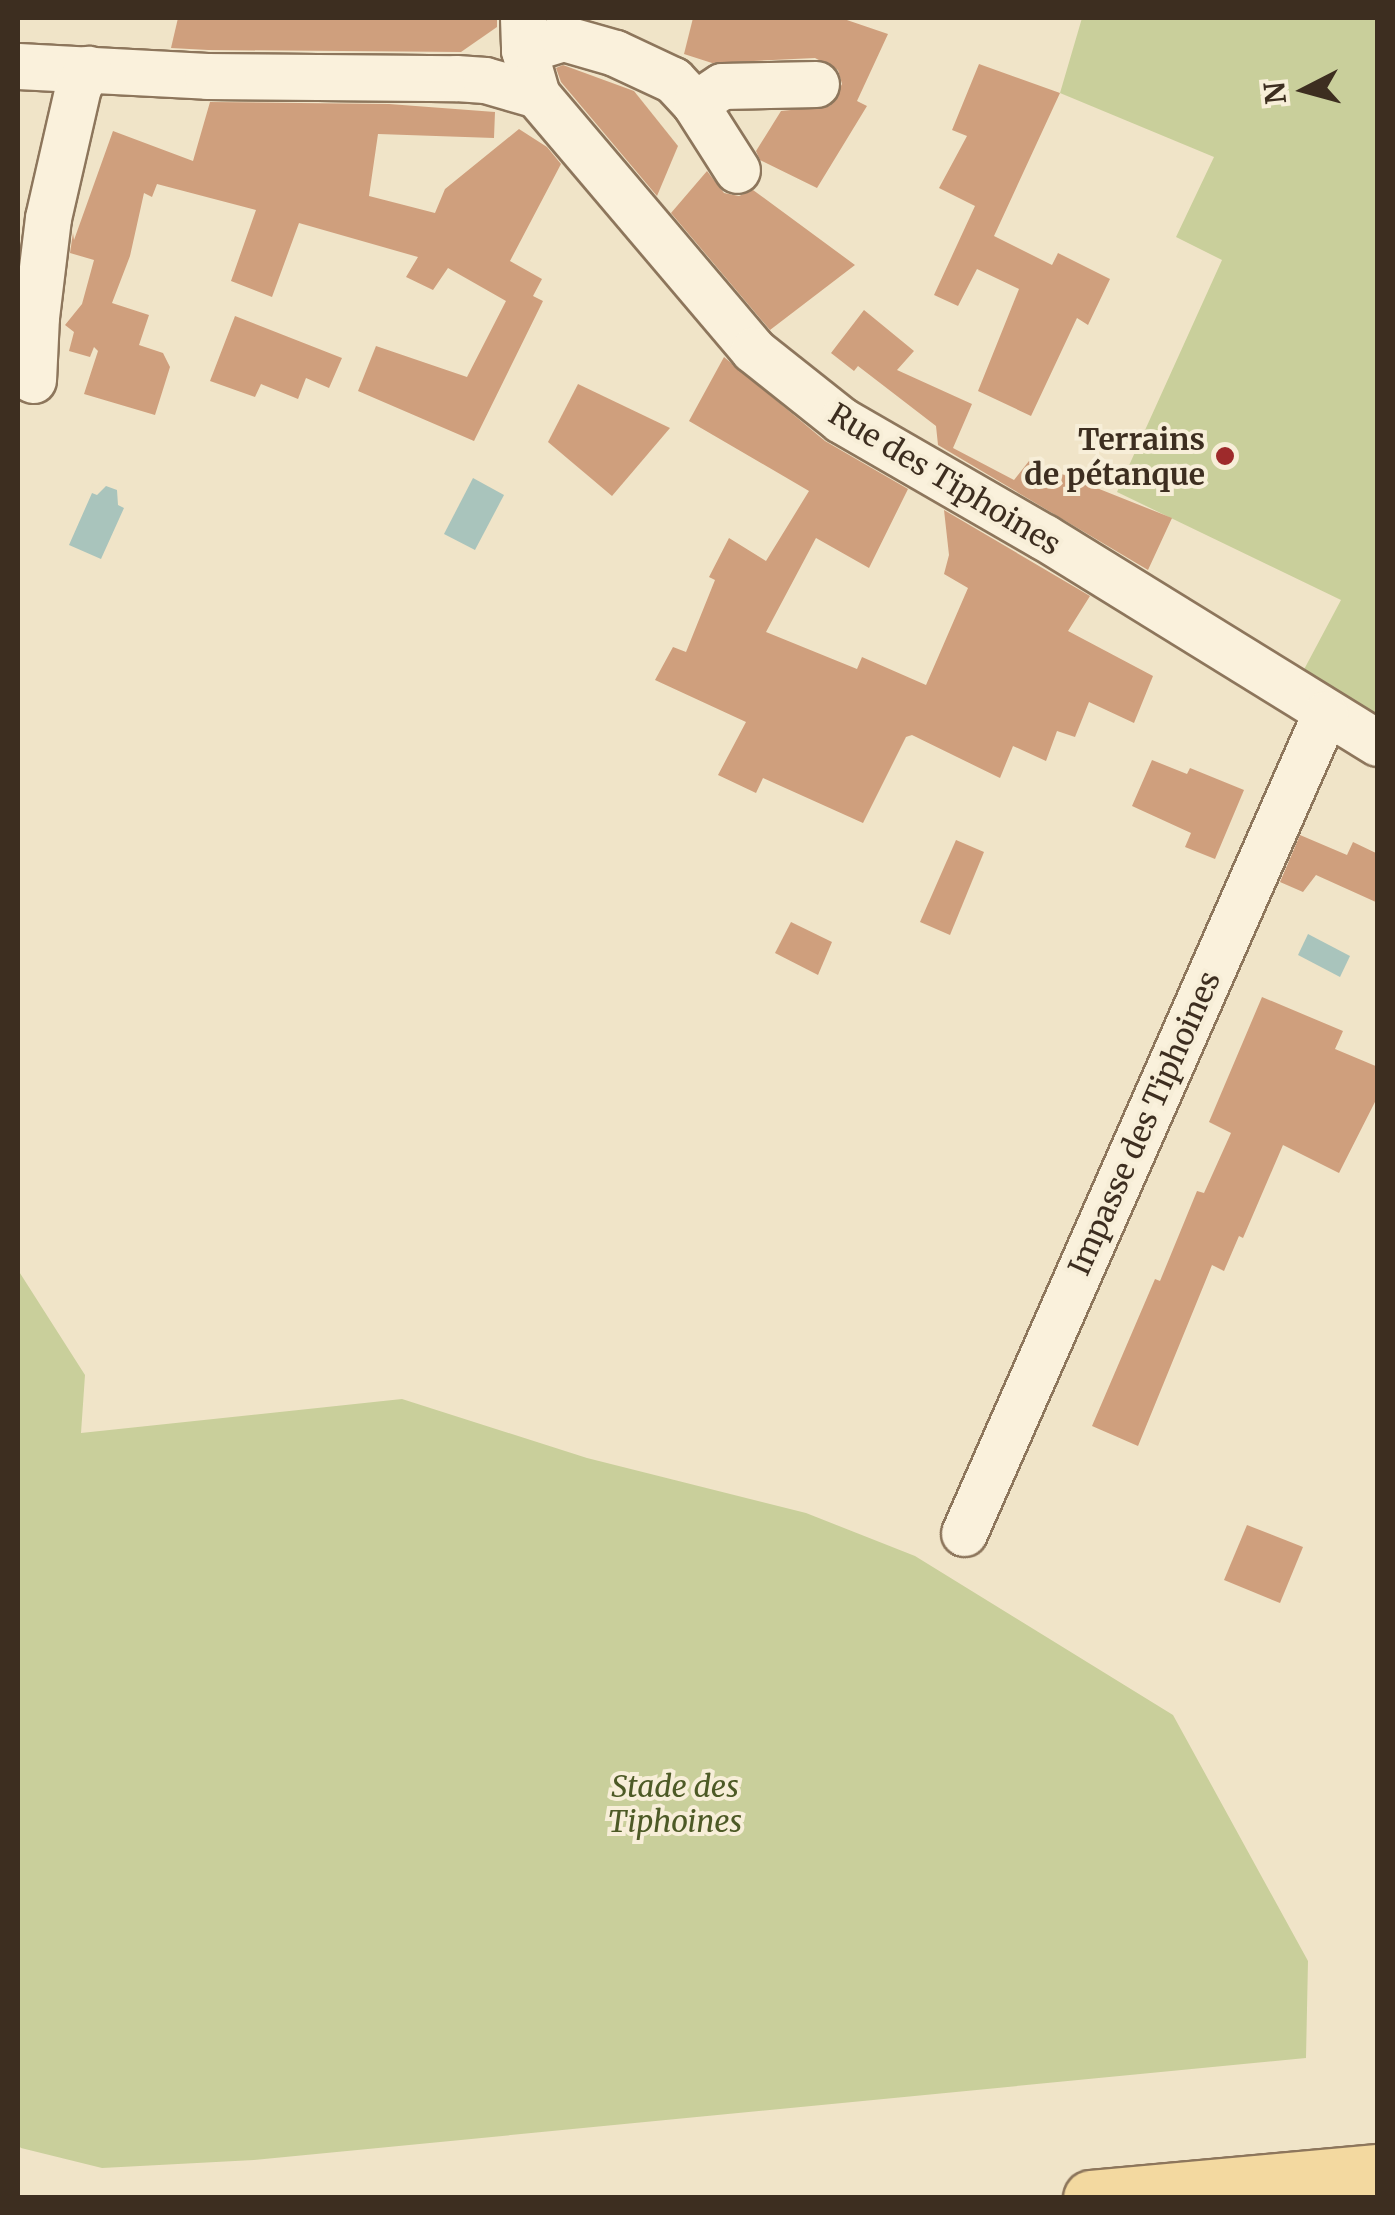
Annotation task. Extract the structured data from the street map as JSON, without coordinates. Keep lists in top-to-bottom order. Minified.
{"streets":{"street":["Rue des Tiphoines","Impasse des Tiphoines"]},"crossings":[["Rue des Tiphoines","Impasse des Tiphoines"]],"parks":["Stade des Tiphoines"],"places":["Terrains de pétanque"],"north":"left"}
